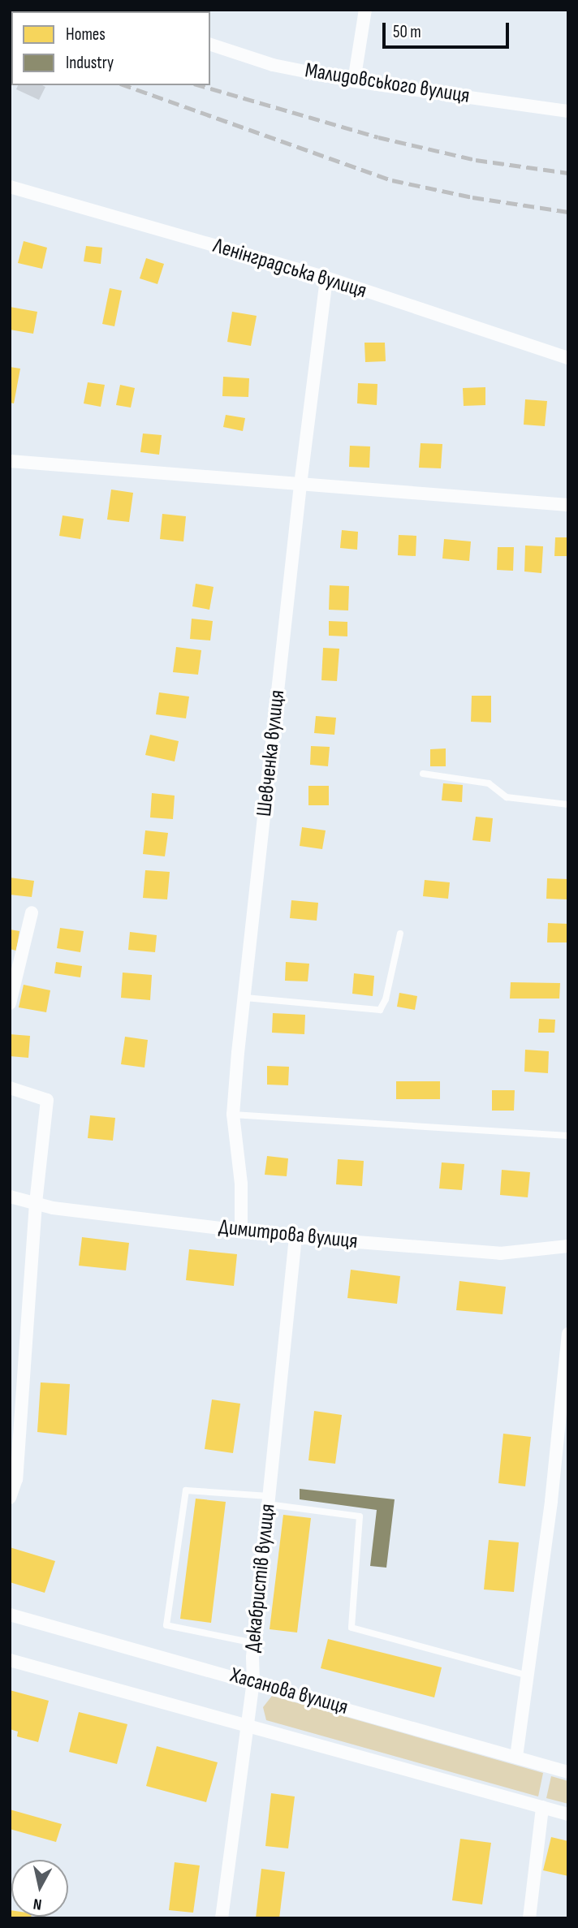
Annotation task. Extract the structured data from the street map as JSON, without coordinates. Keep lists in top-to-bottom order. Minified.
{"streets":{"street":["Малидовського вулиця","Ленінградська вулиця","Шевченка вулиця","Димитрова вулиця","Декабристів вулиця","Хасанова вулиця"]},"crossings":[["Ленінградська вулиця","Шевченка вулиця"],["Шевченка вулиця","Димитрова вулиця"],["Димитрова вулиця","Декабристів вулиця"],["Декабристів вулиця","Хасанова вулиця"]],"legend":["Homes","Industry"],"scale_bar":"50 m","north":"bottom"}
